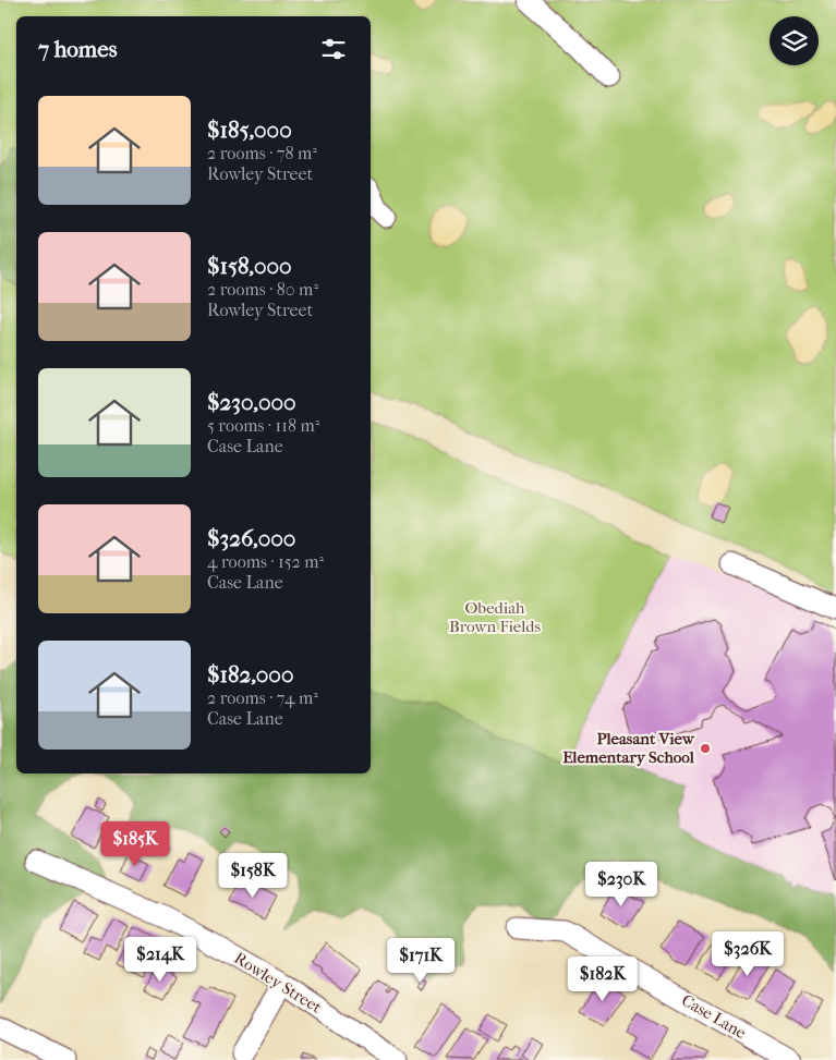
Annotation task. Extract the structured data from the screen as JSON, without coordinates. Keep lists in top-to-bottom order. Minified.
{"streets":{"street":["Rowley Street","Case Lane"]},"parks":["Obediah Brown Fields"],"places":["Pleasant View Elementary School"],"page":{"heading":"7 homes","list":[{"name":"$185,000","note":"2 rooms · 78 m² · Rowley Street"},{"name":"$158,000","note":"2 rooms · 80 m² · Rowley Street"},{"name":"$230,000","note":"5 rooms · 118 m² · Case Lane"},{"name":"$326,000","note":"4 rooms · 152 m² · Case Lane"},{"name":"$182,000","note":"2 rooms · 74 m² · Case Lane"}],"price":["$185K","$158K","$230K","$326K","$214K","$171K","$182K"]}}
